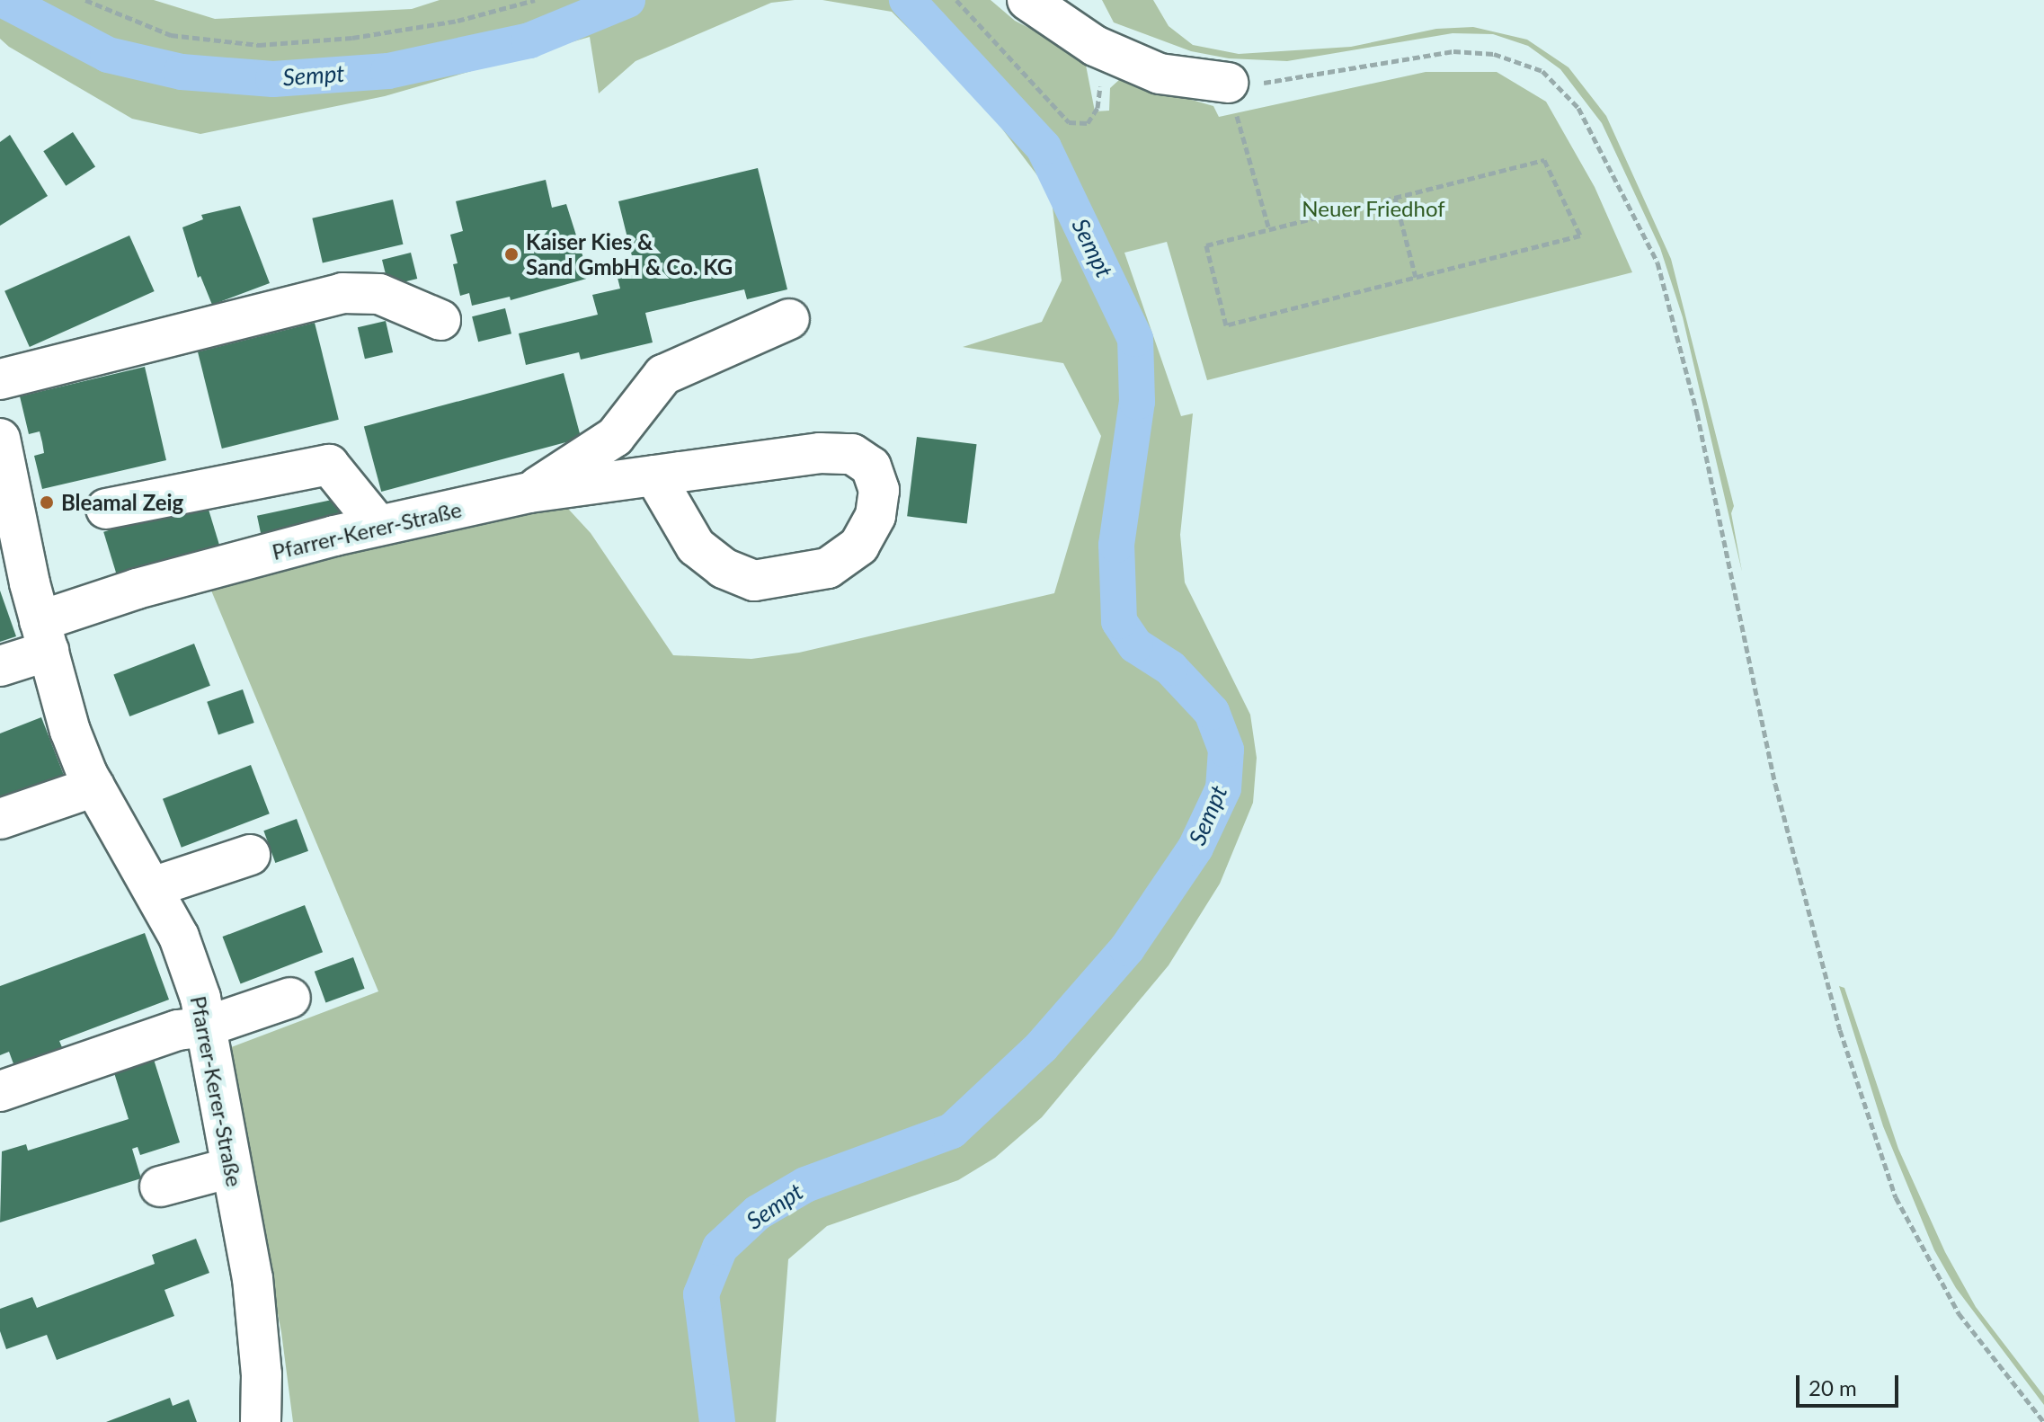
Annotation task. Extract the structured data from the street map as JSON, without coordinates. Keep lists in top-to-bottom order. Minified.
{"streets":{"street":["Pfarrer-Kerer-Straße"]},"water":["Sempt"],"parks":["Neuer Friedhof"],"places":["Kaiser Kies & Sand GmbH & Co. KG","Bleamal Zeig"],"scale_bar":"20 m"}
